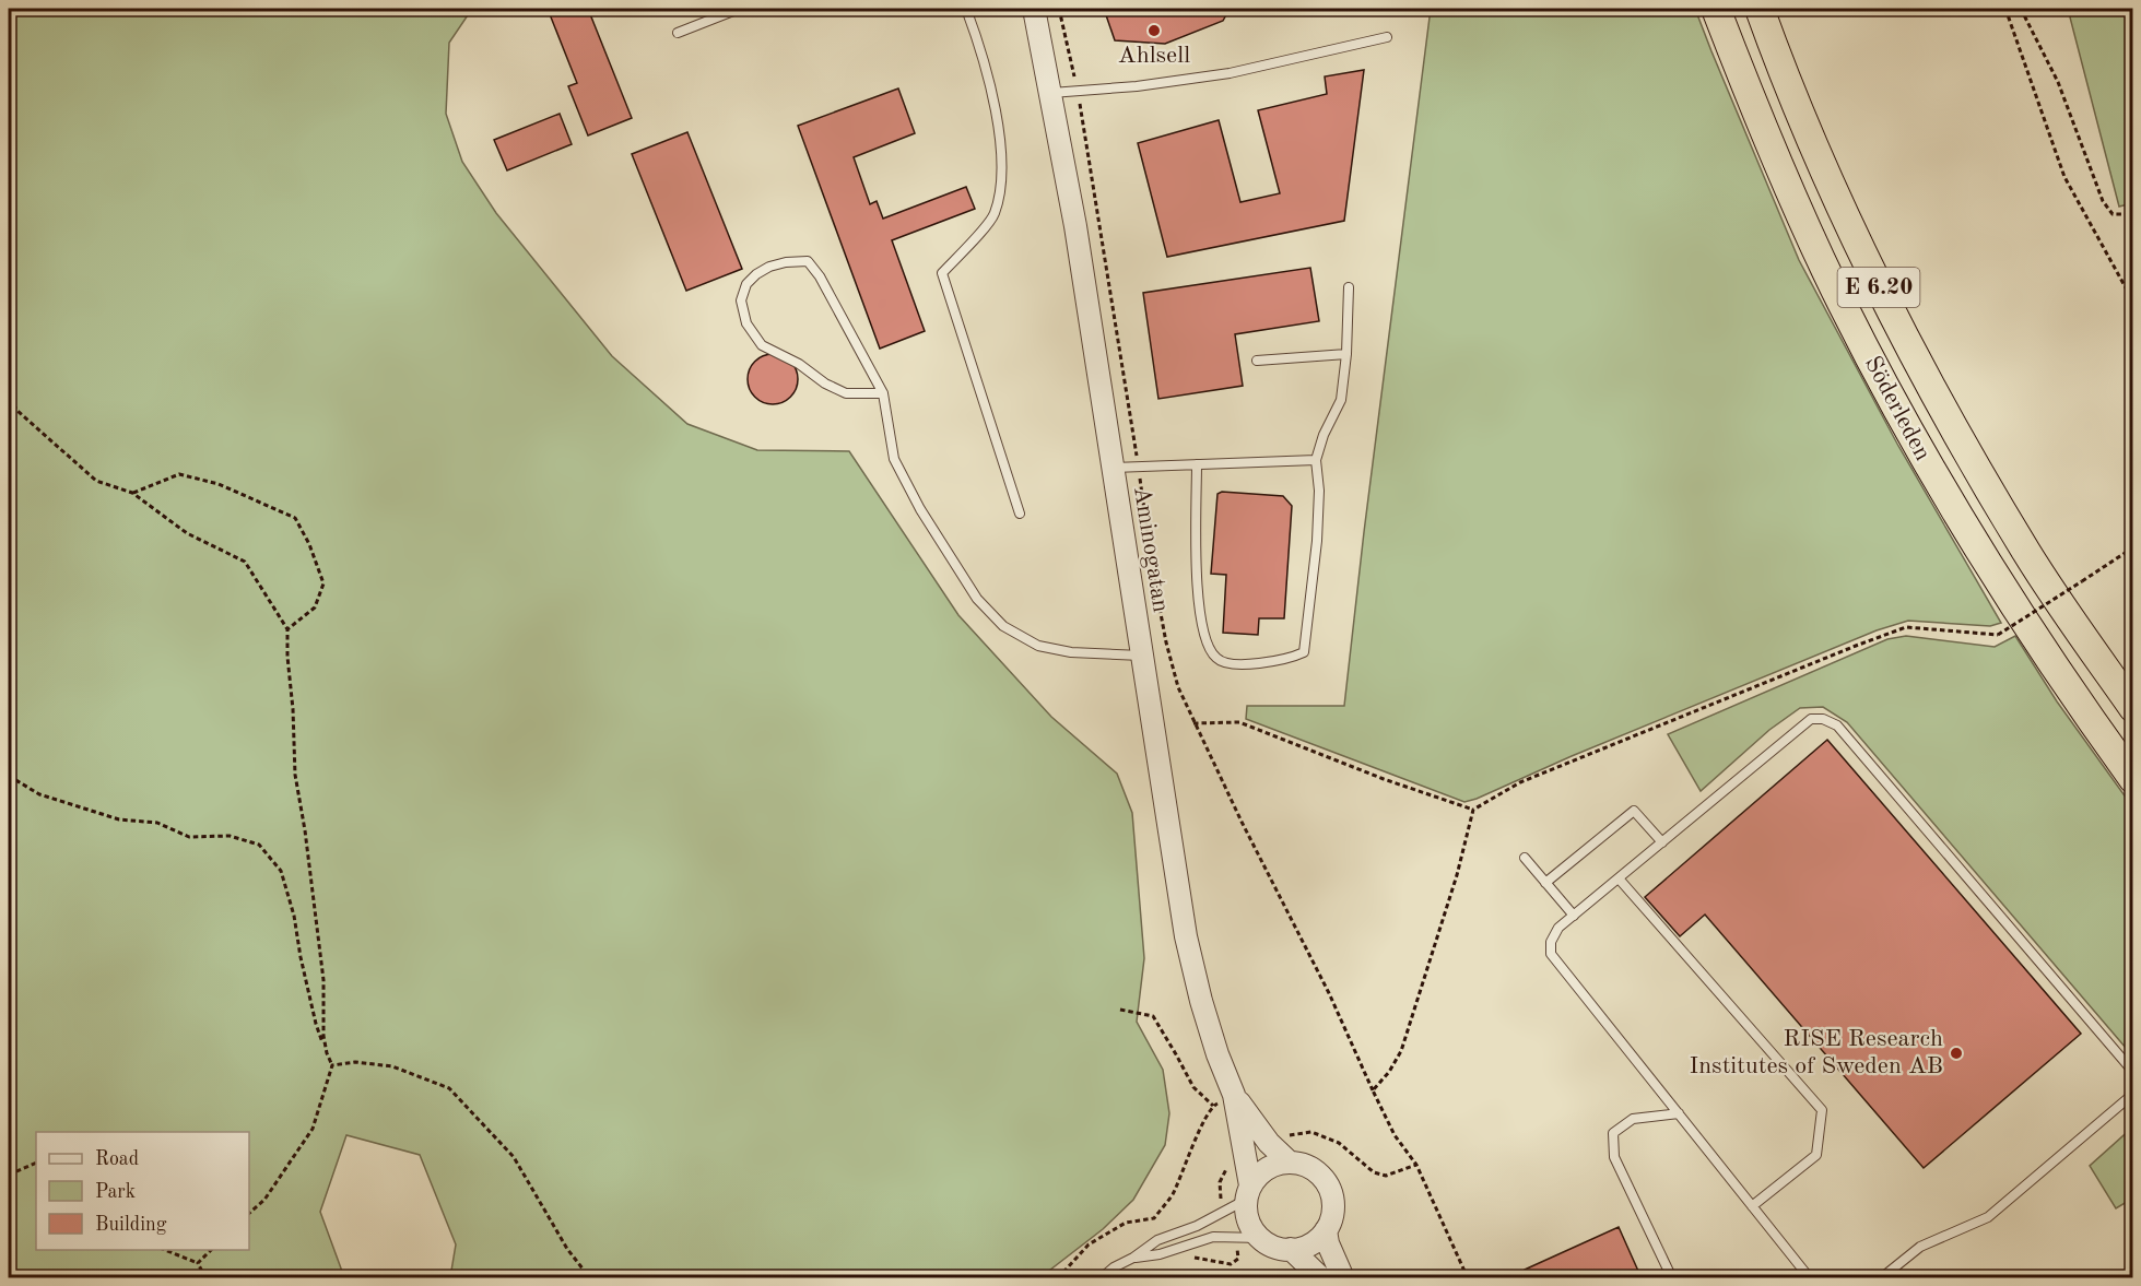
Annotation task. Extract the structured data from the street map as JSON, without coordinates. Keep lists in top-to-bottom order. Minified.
{"streets":{"highway":["E 6.20","Söderleden"],"street":["Aminogatan"]},"places":["Ahlsell","RISE Research Institutes of Sweden AB"],"legend":["Road","Park","Building"]}
